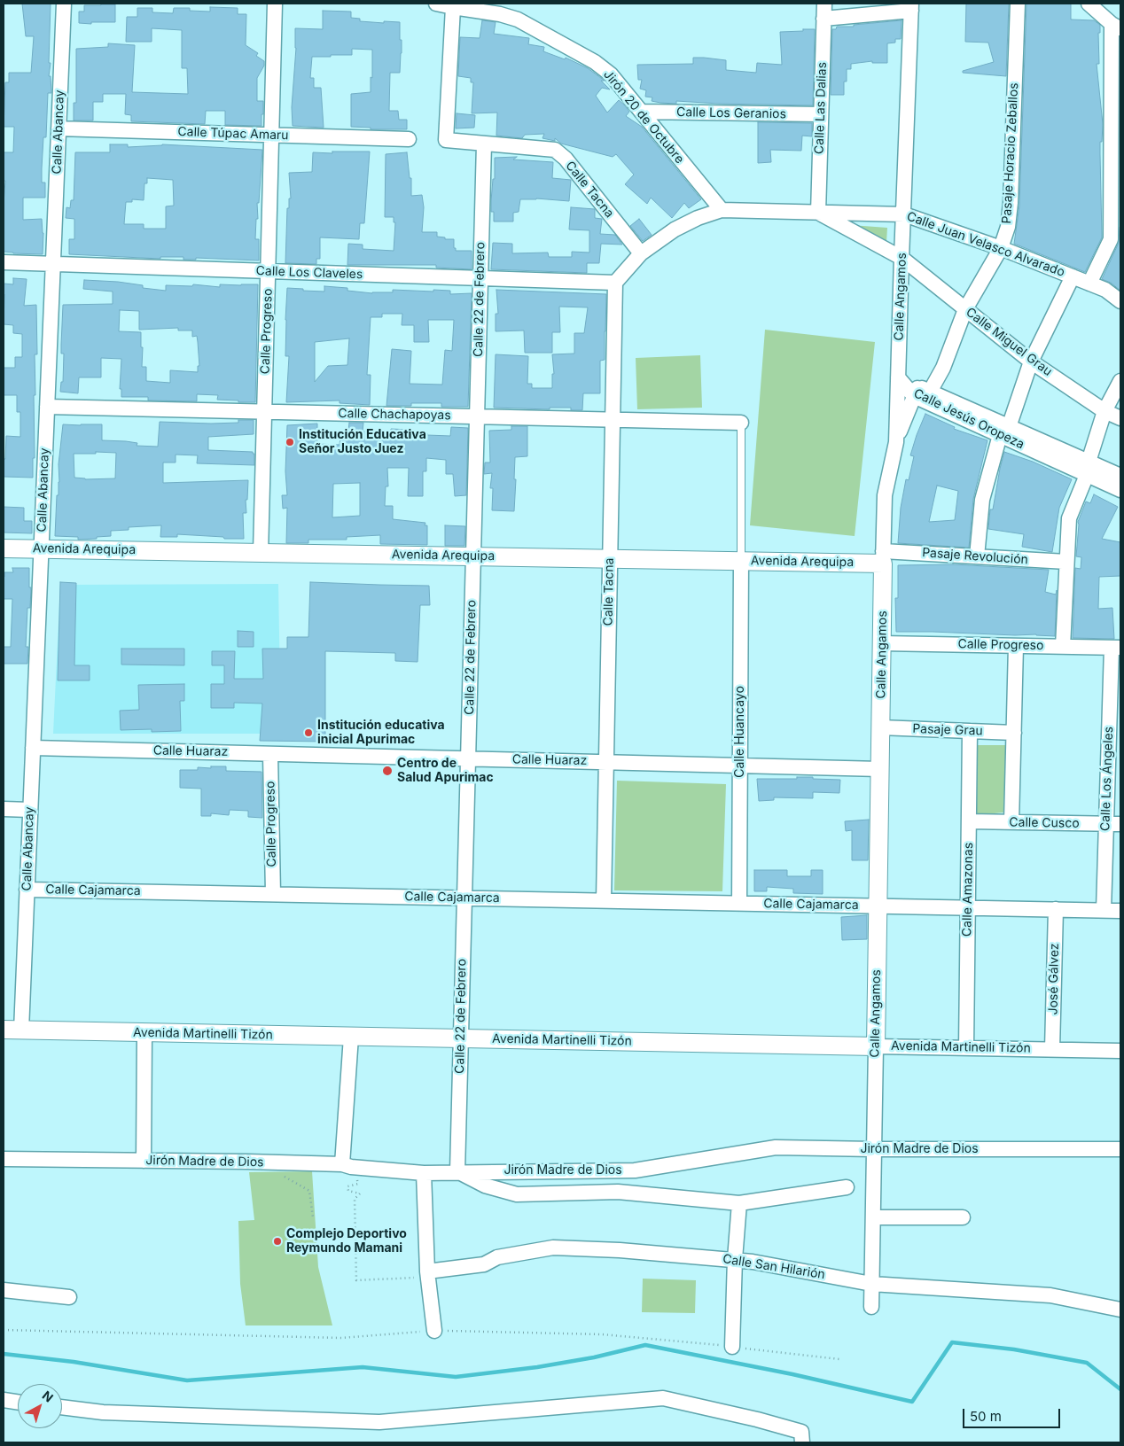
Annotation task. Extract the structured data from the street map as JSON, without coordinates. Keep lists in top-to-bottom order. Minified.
{"streets":{"street":["Calle Las Dalias","Calle Los Geranios","Jirón 20 de Octubre","Calle Abancay","Calle Túpac Amaru","Pasaje Horacio Zeballos","Calle Tacna","Calle Juan Velasco Alvarado","Calle Los Claveles","Calle Angamos","Calle 22 de Febrero","Calle Progreso","Calle Miguel Grau","Calle Chachapoyas","Calle Jesús Oropeza","Avenida Arequipa","Pasaje Revolución","Pasaje Grau","Calle Huancayo","Calle Huaraz","Calle Los Ángeles","Calle Cusco","Calle Amazonas","Calle Cajamarca","José Gálvez","Avenida Martinelli Tizón","Jirón Madre de Dios","Calle San Hilarión"]},"crossings":[["Calle Las Dalias","Calle Los Geranios"],["Calle Las Dalias","Calle Juan Velasco Alvarado"],["Calle Los Geranios","Jirón 20 de Octubre"],["Jirón 20 de Octubre","Calle Tacna"],["Calle Abancay","Calle Túpac Amaru"],["Calle Abancay","Calle Los Claveles"],["Calle Abancay","Calle Chachapoyas"],["Calle Abancay","Avenida Arequipa"],["Calle Abancay","Calle Huaraz"],["Calle Abancay","Calle Cajamarca"],["Calle Abancay","Avenida Martinelli Tizón"],["Calle Túpac Amaru","Calle Progreso"],["Pasaje Horacio Zeballos","Calle Juan Velasco Alvarado"],["Pasaje Horacio Zeballos","Calle Angamos"],["Pasaje Horacio Zeballos","Calle Miguel Grau"],["Pasaje Horacio Zeballos","Calle Jesús Oropeza"],["Calle Tacna","Calle Los Claveles"],["Calle Tacna","Calle 22 de Febrero"],["Calle Tacna","Calle Chachapoyas"],["Calle Tacna","Avenida Arequipa"],["Calle Tacna","Calle Huaraz"],["Calle Tacna","Calle Cajamarca"],["Calle Juan Velasco Alvarado","Calle Angamos"],["Calle Los Claveles","Calle 22 de Febrero"],["Calle Los Claveles","Calle Progreso"],["Calle Angamos","Calle Progreso"],["Calle Angamos","Calle Miguel Grau"],["Calle Angamos","Calle Jesús Oropeza"],["Calle Angamos","Avenida Arequipa"],["Calle Angamos","Pasaje Revolución"],["Calle Angamos","Pasaje Grau"],["Calle Angamos","Calle Huaraz"],["Calle Angamos","Calle Cajamarca"],["Calle Angamos","Avenida Martinelli Tizón"],["Calle Angamos","Jirón Madre de Dios"],["Calle Angamos","Calle San Hilarión"],["Calle 22 de Febrero","Calle Chachapoyas"],["Calle 22 de Febrero","Avenida Arequipa"],["Calle 22 de Febrero","Calle Huaraz"],["Calle 22 de Febrero","Calle Cajamarca"],["Calle 22 de Febrero","Avenida Martinelli Tizón"],["Calle 22 de Febrero","Jirón Madre de Dios"],["Calle Progreso","Calle Chachapoyas"],["Calle Progreso","Avenida Arequipa"],["Calle Progreso","Calle Huaraz"],["Calle Progreso","Calle Los Ángeles"],["Calle Progreso","Calle Cajamarca"],["Avenida Arequipa","Pasaje Revolución"],["Avenida Arequipa","Calle Huancayo"],["Pasaje Grau","Calle Amazonas"],["Calle Huancayo","Calle Huaraz"],["Calle Huancayo","Calle Cajamarca"],["Calle Los Ángeles","Calle Cusco"],["Calle Los Ángeles","Calle Cajamarca"],["Calle Cusco","Calle Amazonas"],["Calle Amazonas","Calle Cajamarca"],["Calle Amazonas","Avenida Martinelli Tizón"],["Calle Cajamarca","José Gálvez"],["José Gálvez","Avenida Martinelli Tizón"]],"places":["Institución Educativa Señor Justo Juez","Institución educativa inicial Apurimac","Centro de Salud Apurimac","Complejo Deportivo Reymundo Mamani"],"scale_bar":"50 m","north":"top right"}
